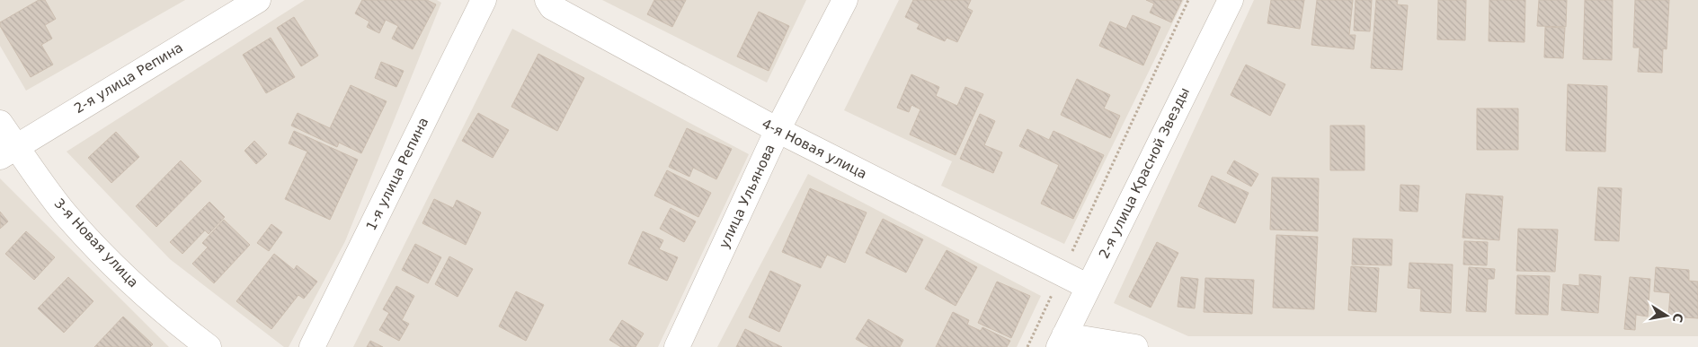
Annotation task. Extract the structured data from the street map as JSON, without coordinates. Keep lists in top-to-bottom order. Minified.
{"streets":{"street":["2-я улица Репина","4-я Новая улица","2-я улица Красной Звезды","1-я улица Репина","улица Ульянова","3-я Новая улица"]},"crossings":[["2-я улица Репина","3-я Новая улица"],["4-я Новая улица","2-я улица Красной Звезды"],["4-я Новая улица","улица Ульянова"]],"north":"right"}
